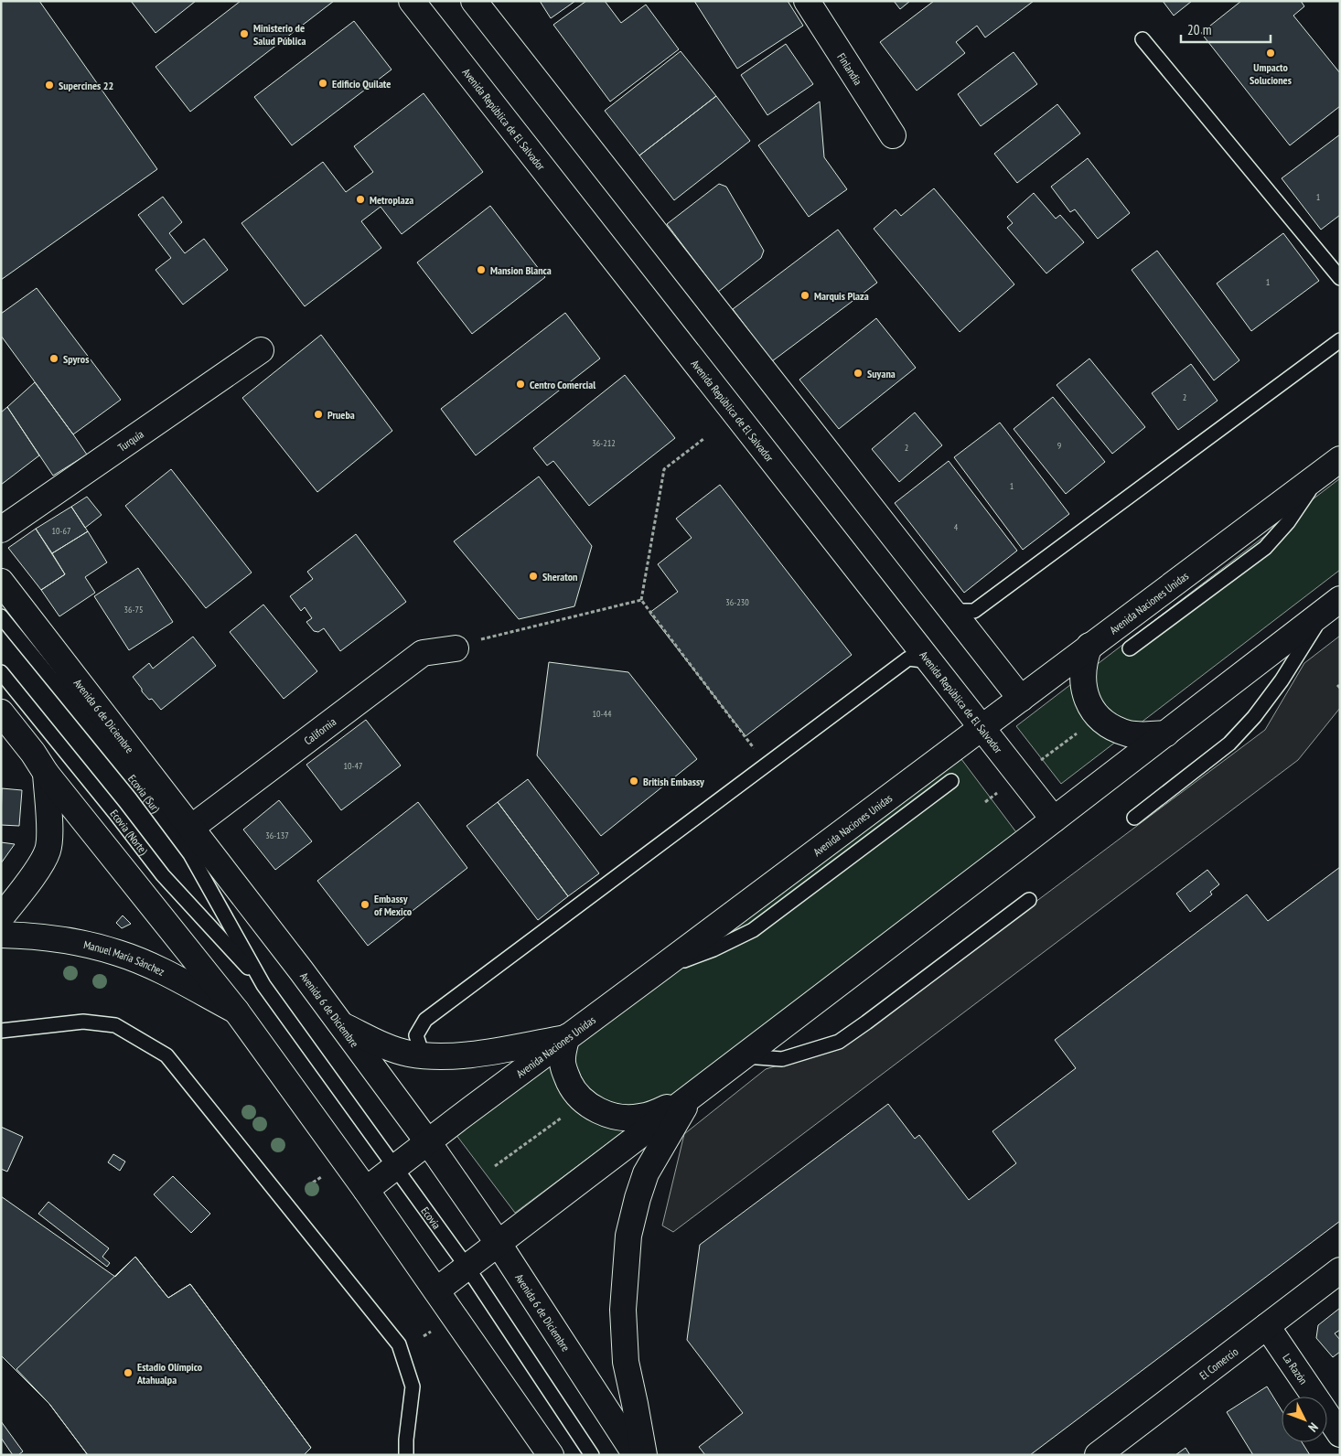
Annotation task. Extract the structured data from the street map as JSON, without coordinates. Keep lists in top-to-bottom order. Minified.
{"streets":{"main road":["Finlandia","Avenida República de El Salvador","Turquía","Avenida Naciones Unidas","Avenida 6 de Diciembre","California","Manuel María Sánchez","El Comercio","La Razón"],"lane":["Ecovia (Sur)","Ecovia (Norte)","Ecovia"]},"crossings":[["Avenida República de El Salvador","Avenida Naciones Unidas"],["Avenida Naciones Unidas","Avenida 6 de Diciembre"],["Avenida Naciones Unidas","Ecovia"],["Avenida 6 de Diciembre","California"],["Ecovia (Sur)","Ecovia (Norte)"],["Ecovia (Sur)","Ecovia"],["Ecovia (Norte)","Ecovia"],["El Comercio","La Razón"]],"places":["Ministerio de Salud Pública","Umpacto Soluciones","Edificio Quilate","Supercines 22","Metroplaza","Mansion Blanca","Marquis Plaza","Spyros","Suyana","Centro Comercial","Prueba","Sheraton","British Embassy","Embassy of Mexico","Estadio Olímpico Atahualpa"],"house_numbers":["1","1","2","36-212","9","2","1","4","10-67","36-230","36-75","10-44","10-47","36-137"],"scale_bar":"20 m","north":"bottom right"}
